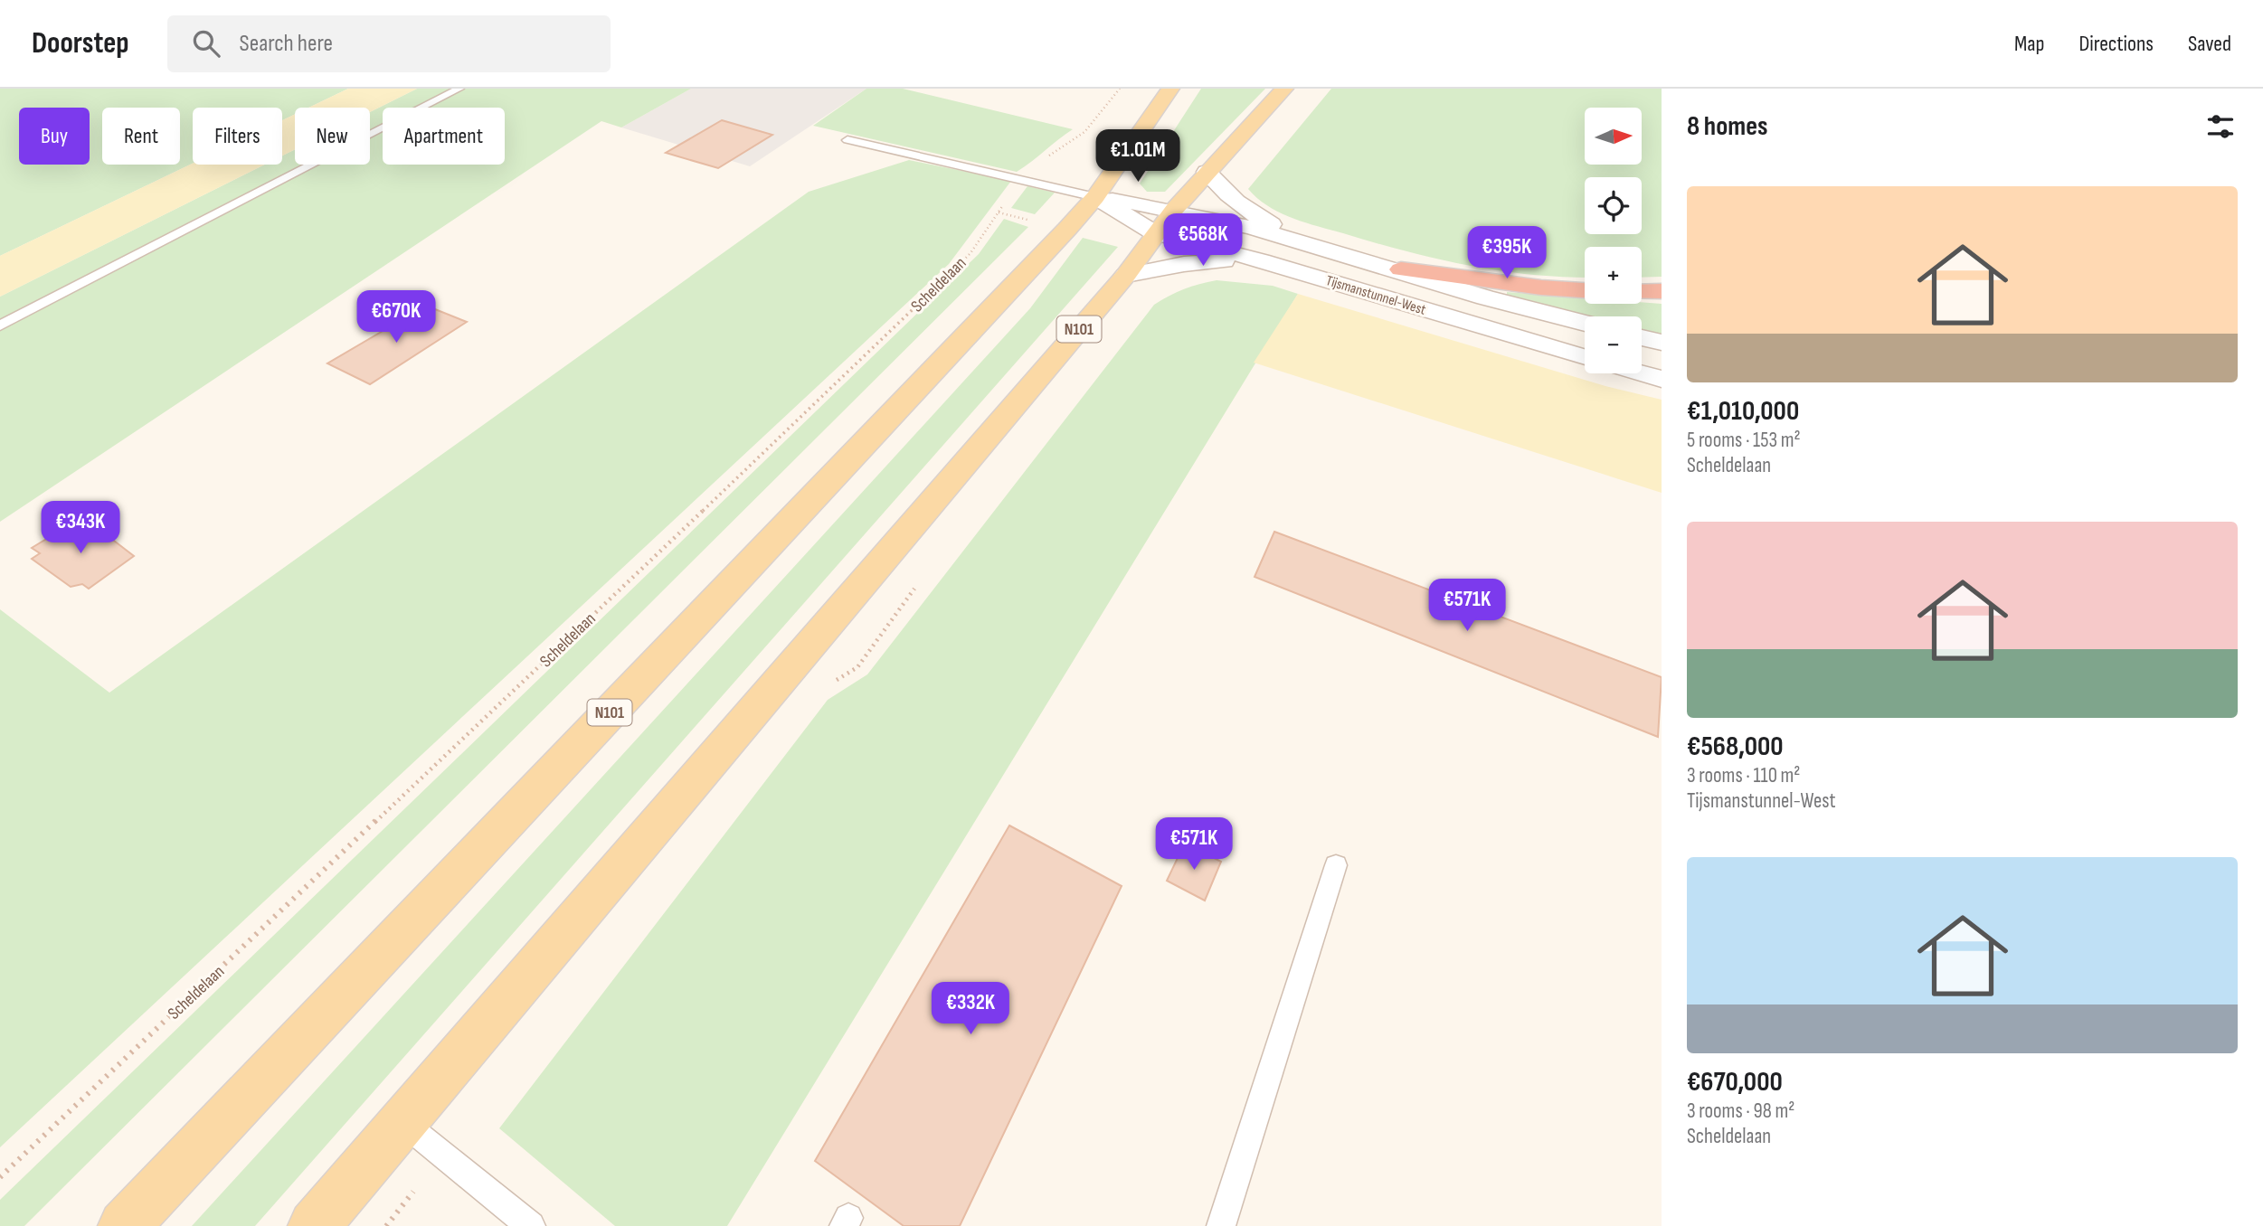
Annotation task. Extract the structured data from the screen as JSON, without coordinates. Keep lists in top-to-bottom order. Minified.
{"streets":{"main road":["N101"],"street":["Tijsmanstunnel-West"],"path":["Scheldelaan"]},"crossings":[["Tijsmanstunnel-West","N101"]],"north":"right","page":{"header":"Doorstep","search":"Search here","nav":["Map","Directions","Saved"],"heading":"8 homes","map_buttons":["+","−"],"chip":["Buy","Rent","Filters","New","Apartment"],"price":["€1.01M","€568K","€395K","€670K","€343K","€571K","€571K","€332K"],"list":[{"name":"€1,010,000","note":"5 rooms · 153 m² · Scheldelaan"},{"name":"€568,000","note":"3 rooms · 110 m² · Tijsmanstunnel-West"},{"name":"€670,000","note":"3 rooms · 98 m² · Scheldelaan"}]}}
